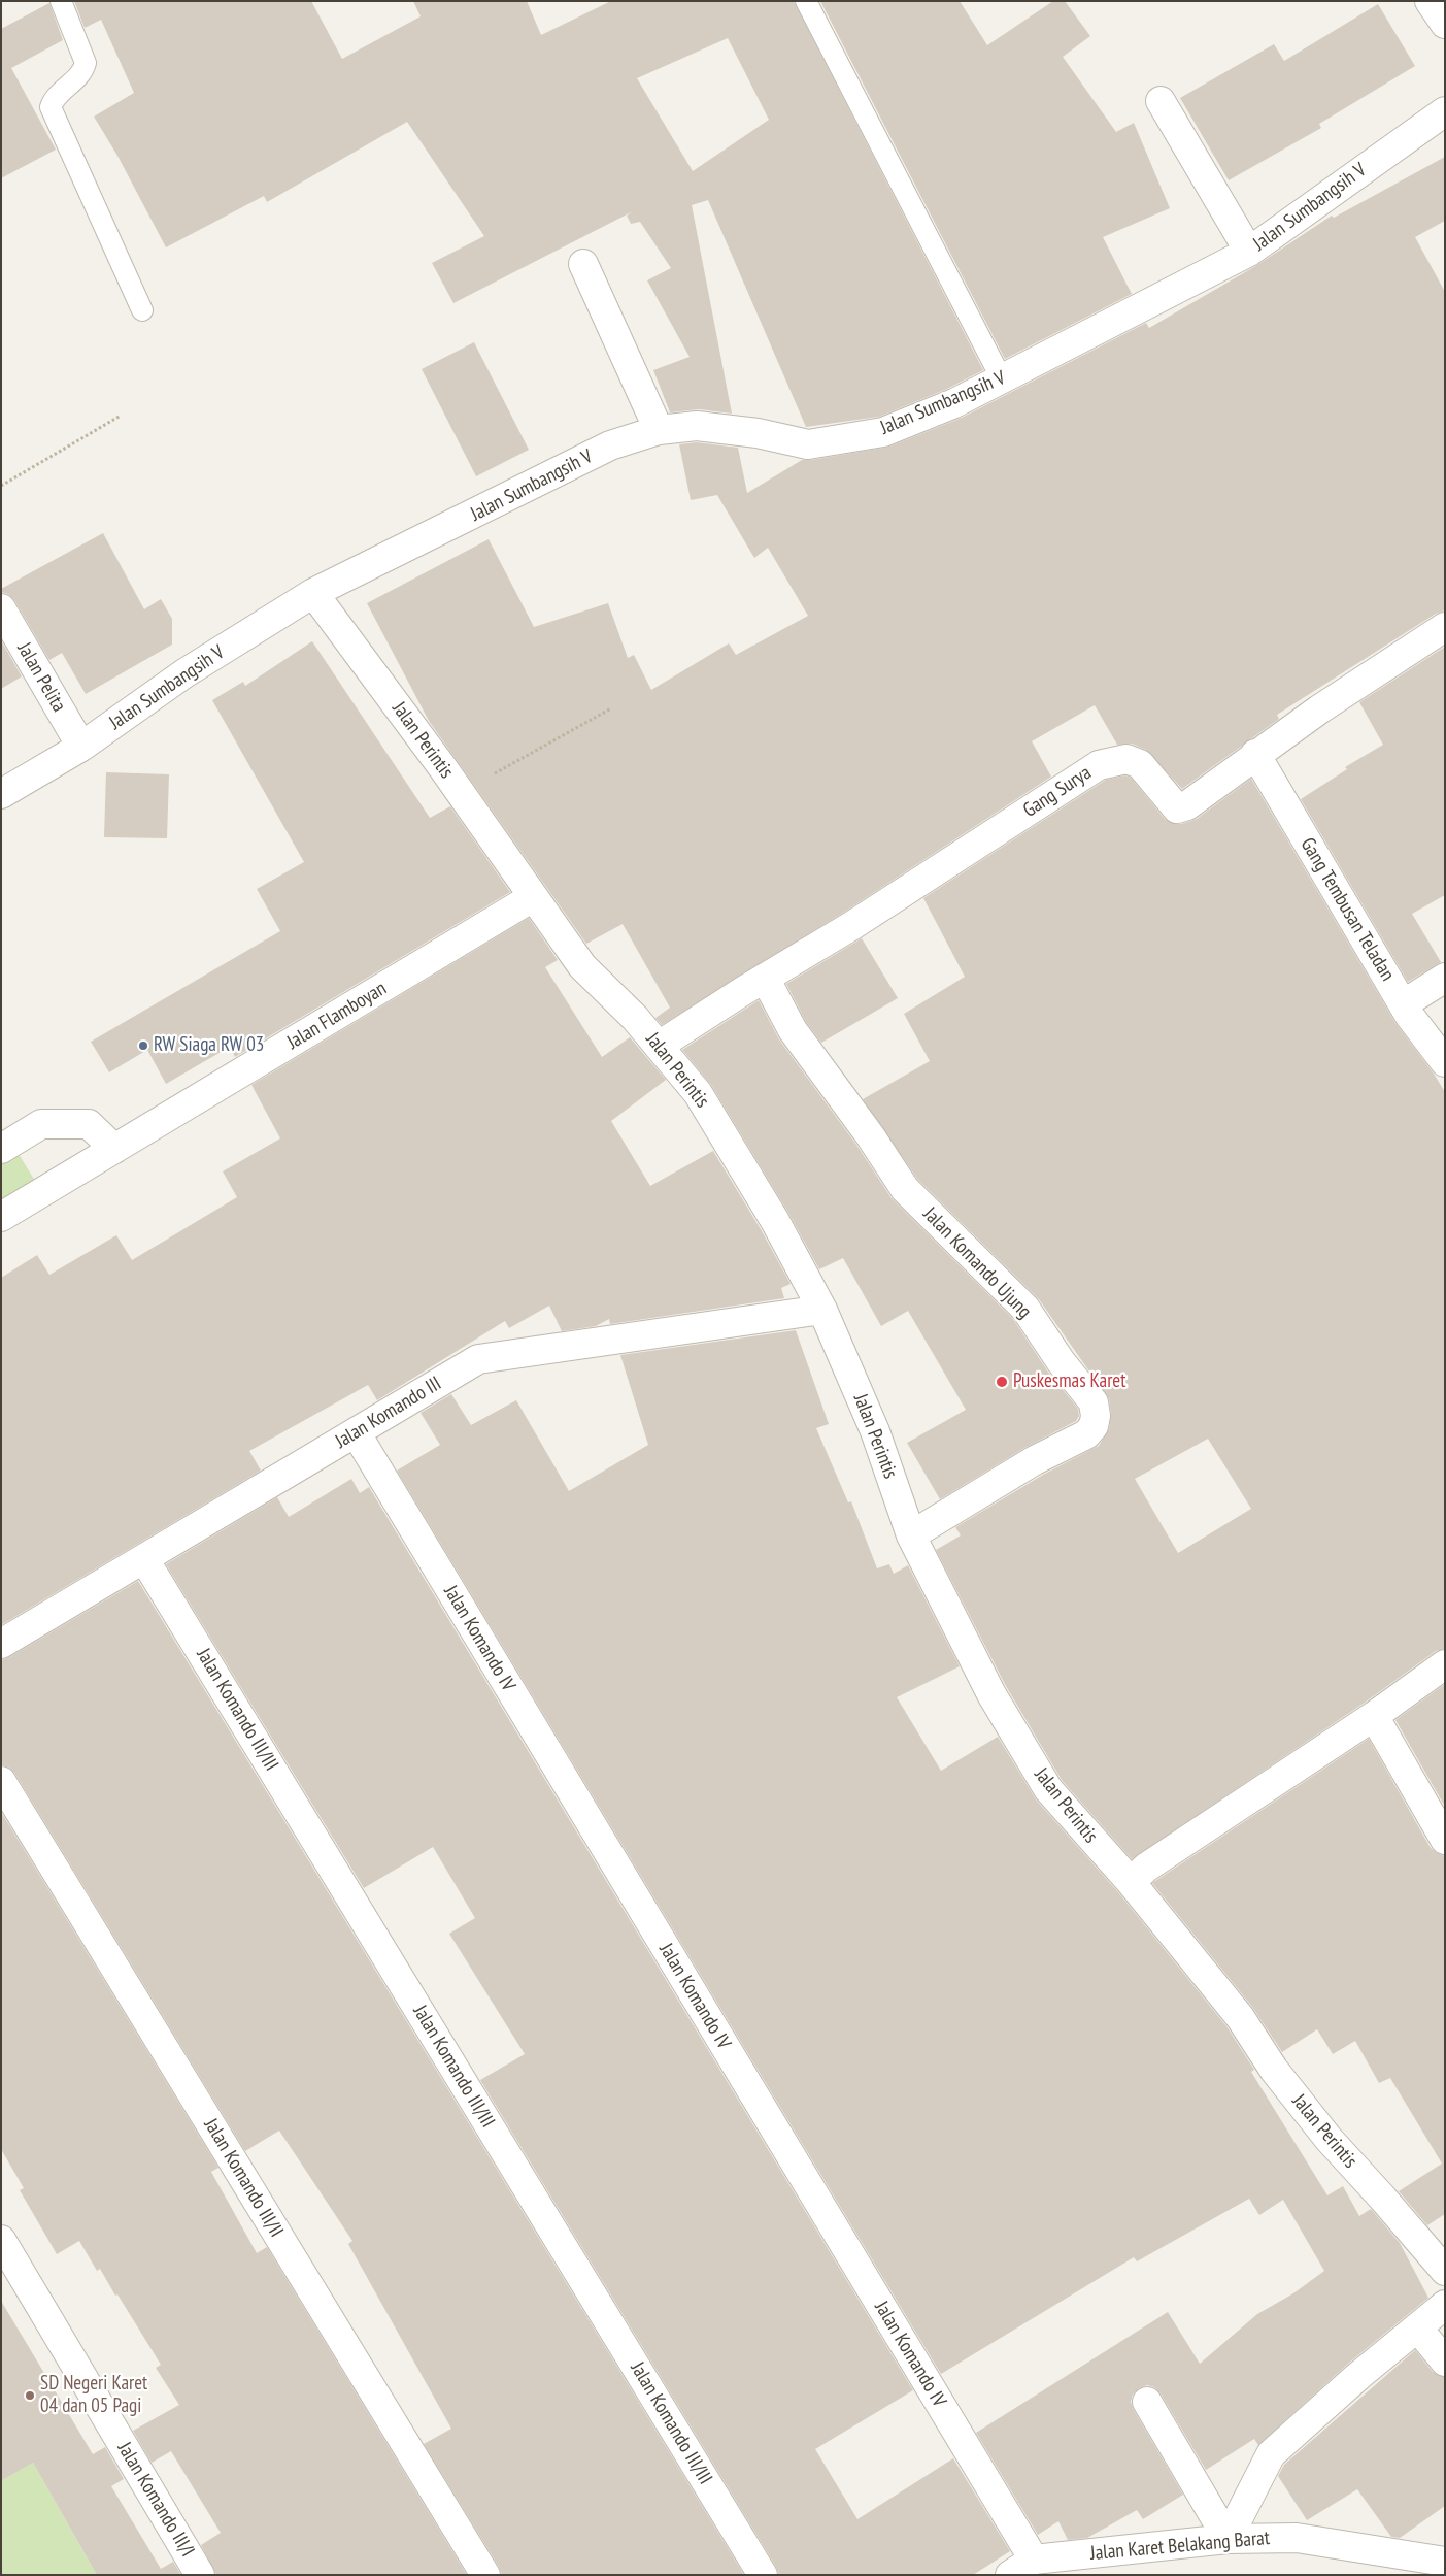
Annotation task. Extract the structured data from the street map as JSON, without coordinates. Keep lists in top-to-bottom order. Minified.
{"streets":{"street":["Jalan Sumbangsih V","Jalan Pelita","Jalan Perintis","Gang Surya","Gang Tembusan Teladan","Jalan Flamboyan","Jalan Komando Ujung","Jalan Komando III","Jalan Komando IV","Jalan Komando III/III","Jalan Komando III/II","Jalan Komando III/I","Jalan Karet Belakang Barat"]},"crossings":[["Jalan Sumbangsih V","Jalan Pelita"],["Jalan Sumbangsih V","Jalan Perintis"],["Jalan Perintis","Gang Surya"],["Jalan Perintis","Jalan Flamboyan"],["Jalan Perintis","Jalan Komando Ujung"],["Jalan Perintis","Jalan Komando III"],["Gang Surya","Gang Tembusan Teladan"],["Gang Surya","Jalan Komando Ujung"],["Jalan Komando III","Jalan Komando IV"],["Jalan Komando III","Jalan Komando III/III"],["Jalan Komando IV","Jalan Karet Belakang Barat"]],"places":["RW Siaga RW 03","Puskesmas Karet","SD Negeri Karet 04 dan 05 Pagi"]}
